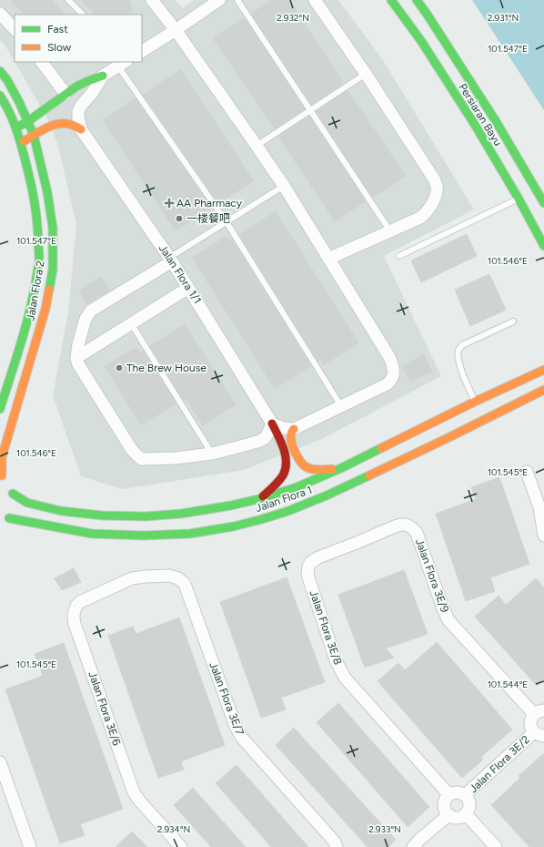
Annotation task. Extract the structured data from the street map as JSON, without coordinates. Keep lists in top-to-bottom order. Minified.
{"streets":{"street":["Persiaran Bayu","Jalan Flora 1/1","Jalan Flora 2","Jalan Flora 1","Jalan Flora 3E/9","Jalan Flora 3E/8","Jalan Flora 3E/7","Jalan Flora 3E/6","Jalan Flora 3E/2"]},"crossings":[["Jalan Flora 3E/9","Jalan Flora 3E/8"],["Jalan Flora 3E/8","Jalan Flora 3E/2"],["Jalan Flora 3E/7","Jalan Flora 3E/6"]],"places":{"health":["AA Pharmacy"],"other":["一楼餐吧","The Brew House"]},"legend":["Fast","Slow"],"coordinates":["2.932°N","2.931°N","101.547°E","101.546°E","101.545°E","101.544°E","2.934°N","2.933°N"]}
